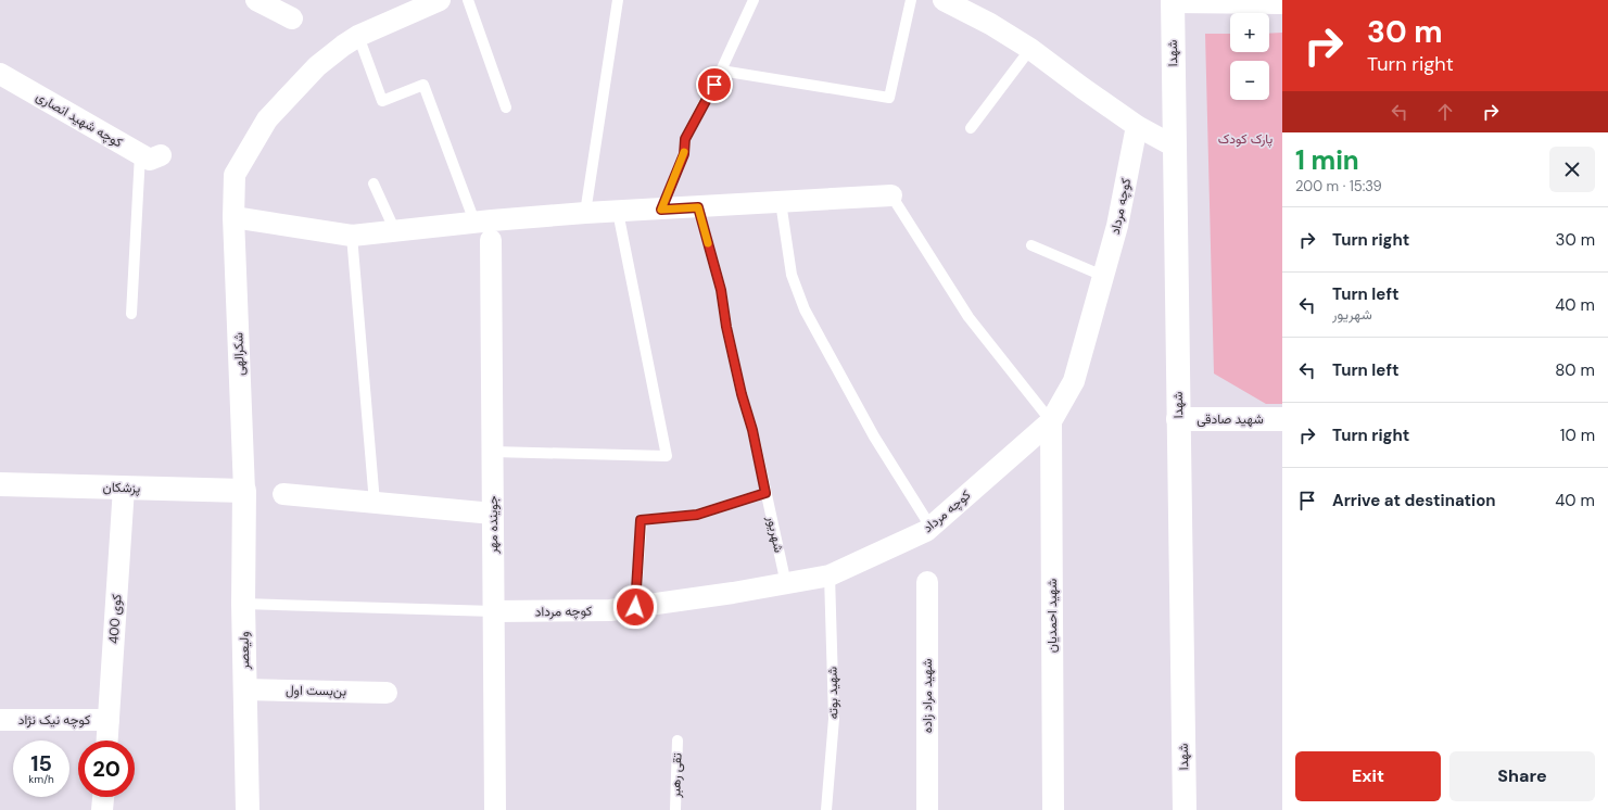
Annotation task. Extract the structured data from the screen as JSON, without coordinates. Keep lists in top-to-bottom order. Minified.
{"streets":{"street":["شهدا","کوچه شهید انصاری","کوچه مرداد","شکرالهی","شهید صادقی","پزشکان","جوینده مهر","شهید احمدیان","کوی 400","ولیعصر","بن‌بست اول","شهید مراد زاده","کوچه نیک نژاد"],"lane":["شهریور","شهید بوته","تقی رهبر"]},"crossings":[["شهدا","شهید صادقی"],["کوچه مرداد","جوینده مهر"],["کوچه مرداد","شهریور"],["کوچه مرداد","شهید احمدیان"],["کوچه مرداد","شهید بوته"],["شکرالهی","پزشکان"],["شکرالهی","ولیعصر"],["پزشکان","کوی 400"],["پزشکان","ولیعصر"],["کوی 400","کوچه نیک نژاد"],["ولیعصر","بن‌بست اول"]],"parks":["پارک کودک"],"page":{"turn":["30 m","Turn right"],"map_buttons":["+","−"],"heading":["1 min","200 m · 15:39"],"list":[{"name":"Turn right","value":"30 m"},{"name":"Turn left","note":"شهریور","value":"40 m"},{"name":"Turn left","value":"80 m"},{"name":"Turn right","value":"10 m"},{"name":"Arrive at destination","value":"40 m"}],"speed":"15 km/h","limit":"20","buttons":["Exit","Share"]}}
